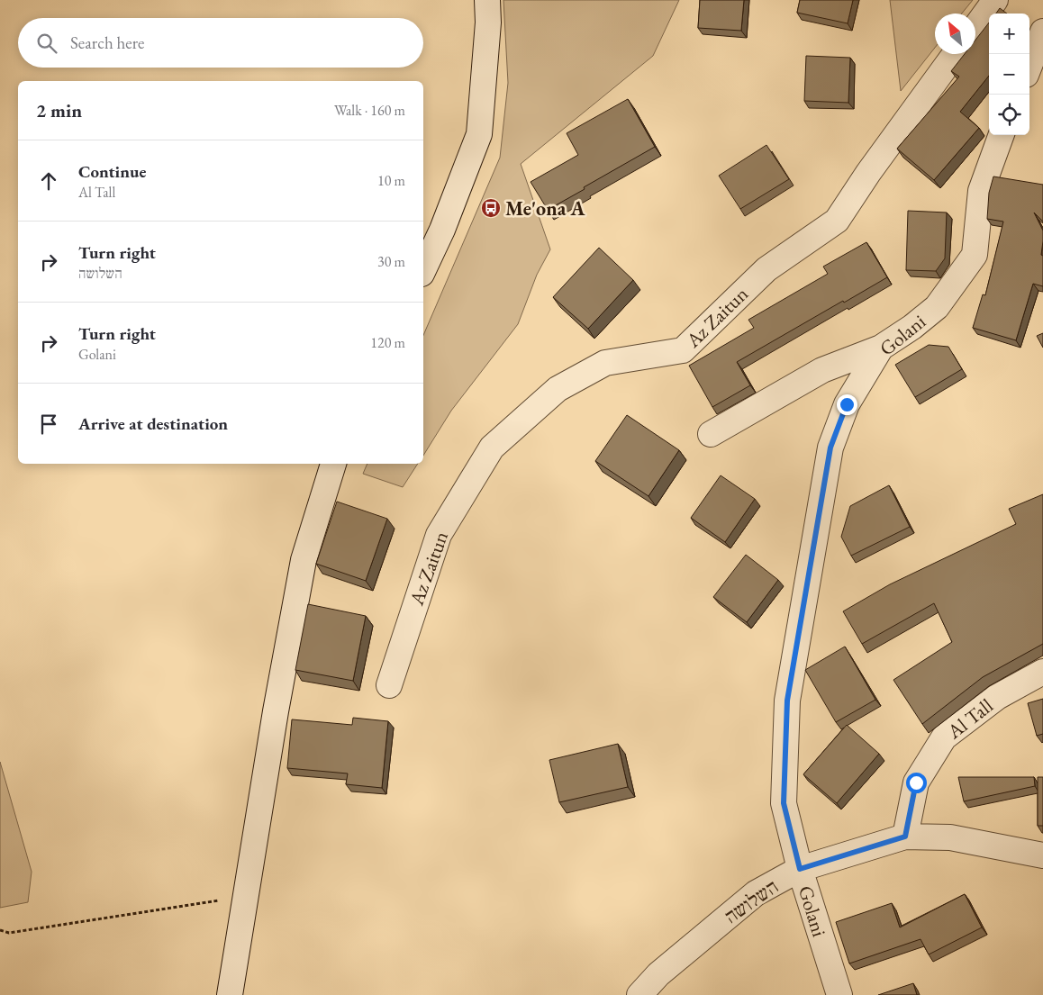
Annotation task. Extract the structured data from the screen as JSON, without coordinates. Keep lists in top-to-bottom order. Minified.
{"streets":{"street":["Az Zaitun","Golani","Al Tall","השלושה"]},"crossings":[["Golani","השלושה"],["Al Tall","השלושה"]],"places":{"bus stop":["Me'ona A"]},"north":"top left","page":{"map_buttons":["+","−"],"search":"Search here","heading":["2 min","Walk · 160 m"],"list":[["Continue","Al Tall","10 m"],["Turn right","השלושה","30 m"],["Turn right","Golani","120 m"],"Arrive at destination"]}}
